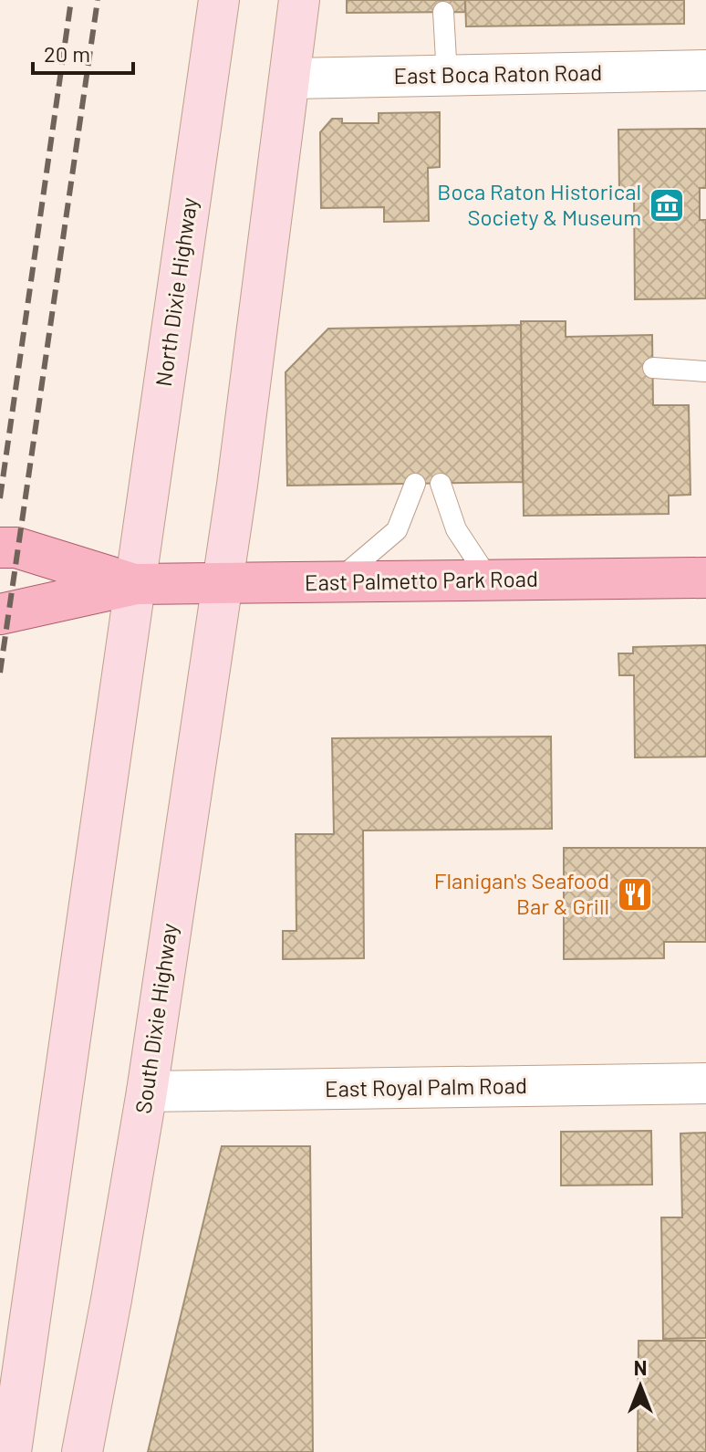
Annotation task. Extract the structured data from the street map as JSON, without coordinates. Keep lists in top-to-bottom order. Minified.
{"streets":{"main road":["North Dixie Highway","East Palmetto Park Road","South Dixie Highway"],"street":["East Boca Raton Road","East Royal Palm Road"]},"crossings":[["North Dixie Highway","East Palmetto Park Road"],["East Palmetto Park Road","South Dixie Highway"],["South Dixie Highway","East Royal Palm Road"]],"places":{"museum":["Boca Raton Historical Society & Museum"],"restaurant":["Flanigan's Seafood Bar & Grill"]},"scale_bar":"20 m","north":"top"}
